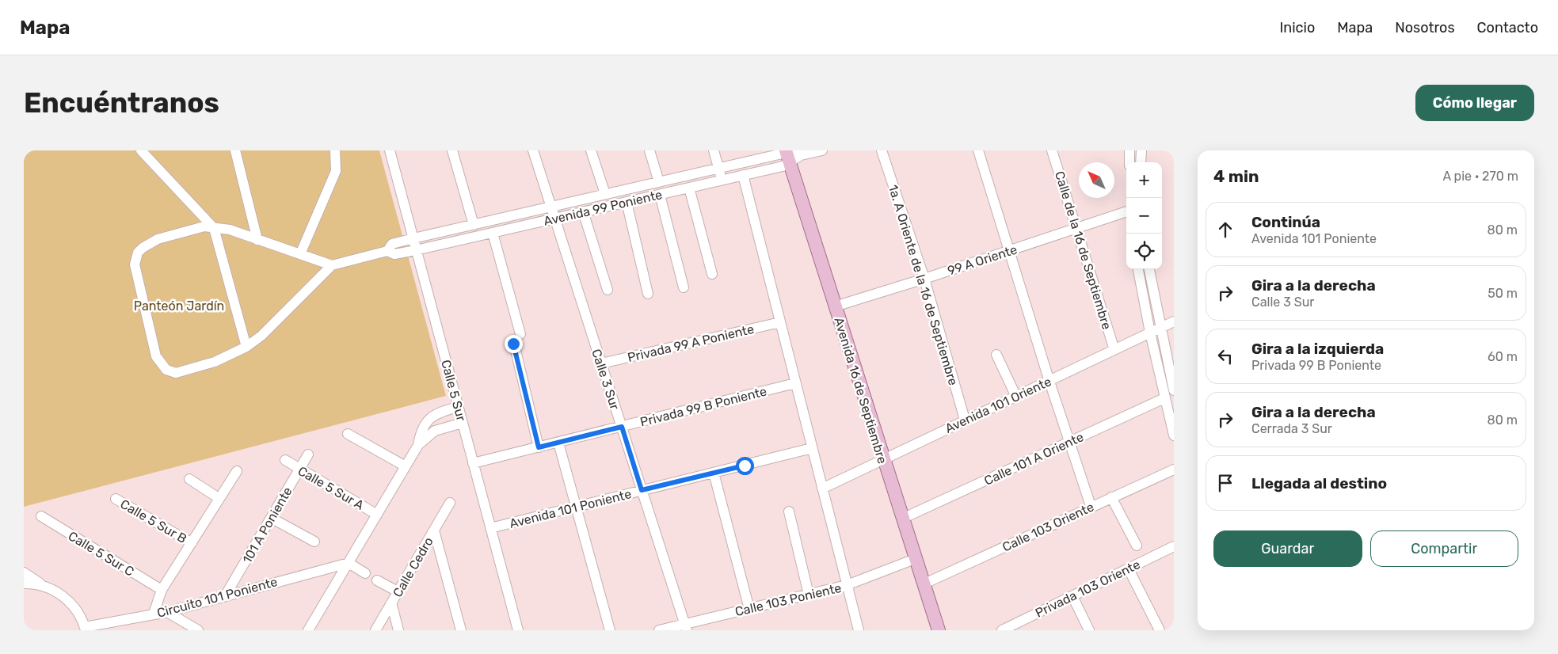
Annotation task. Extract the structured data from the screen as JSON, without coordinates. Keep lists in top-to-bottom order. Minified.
{"streets":{"main road":["Avenida 16 de Septiembre"],"street":["Avenida 99 Poniente","Calle de la 16 de Septiembre","99 A Oriente","1a. A Oriente de la 16 de Septiembre","Privada 99 A Poniente","Calle 3 Sur","Calle 5 Sur","Avenida 101 Oriente","Privada 99 B Poniente","Calle 101 A Oriente","Calle 5 Sur A","Avenida 101 Poniente","Calle 5 Sur B","101 A Poniente","Calle 103 Oriente","Calle 5 Sur C","Calle Cedro","Privada 103 Oriente","Circuito 101 Poniente","Calle 103 Poniente"]},"crossings":[["Avenida 99 Poniente","Calle 3 Sur"],["Avenida 99 Poniente","Calle 5 Sur"],["Avenida 99 Poniente","Avenida 16 de Septiembre"],["Calle de la 16 de Septiembre","99 A Oriente"],["Calle de la 16 de Septiembre","Avenida 101 Oriente"],["99 A Oriente","1a. A Oriente de la 16 de Septiembre"],["99 A Oriente","Avenida 16 de Septiembre"],["1a. A Oriente de la 16 de Septiembre","Avenida 101 Oriente"],["Privada 99 A Poniente","Calle 3 Sur"],["Calle 3 Sur","Privada 99 B Poniente"],["Calle 3 Sur","Avenida 101 Poniente"],["Calle 3 Sur","Calle 103 Poniente"],["Calle 5 Sur","Privada 99 B Poniente"],["Calle 5 Sur","Avenida 101 Poniente"],["Avenida 16 de Septiembre","Avenida 101 Oriente"],["Avenida 16 de Septiembre","Calle 101 A Oriente"],["Avenida 16 de Septiembre","Calle 103 Oriente"],["Avenida 16 de Septiembre","Calle 103 Poniente"],["Calle 5 Sur A","101 A Poniente"],["101 A Poniente","Circuito 101 Poniente"]],"parks":["Panteón Jardín"],"north":"top left","page":{"header":"Mapa","nav":["Inicio","Mapa","Nosotros","Contacto"],"buttons":["Cómo llegar",["Guardar","Compartir"]],"title":"Encuéntranos","heading":["4 min","A pie · 270 m"],"map_buttons":["+","−"],"list":[["Continúa","Avenida 101 Poniente","80 m"],["Gira a la derecha","Calle 3 Sur","50 m"],["Gira a la izquierda","Privada 99 B Poniente","60 m"],["Gira a la derecha","Cerrada 3 Sur","80 m"],"Llegada al destino"]}}
